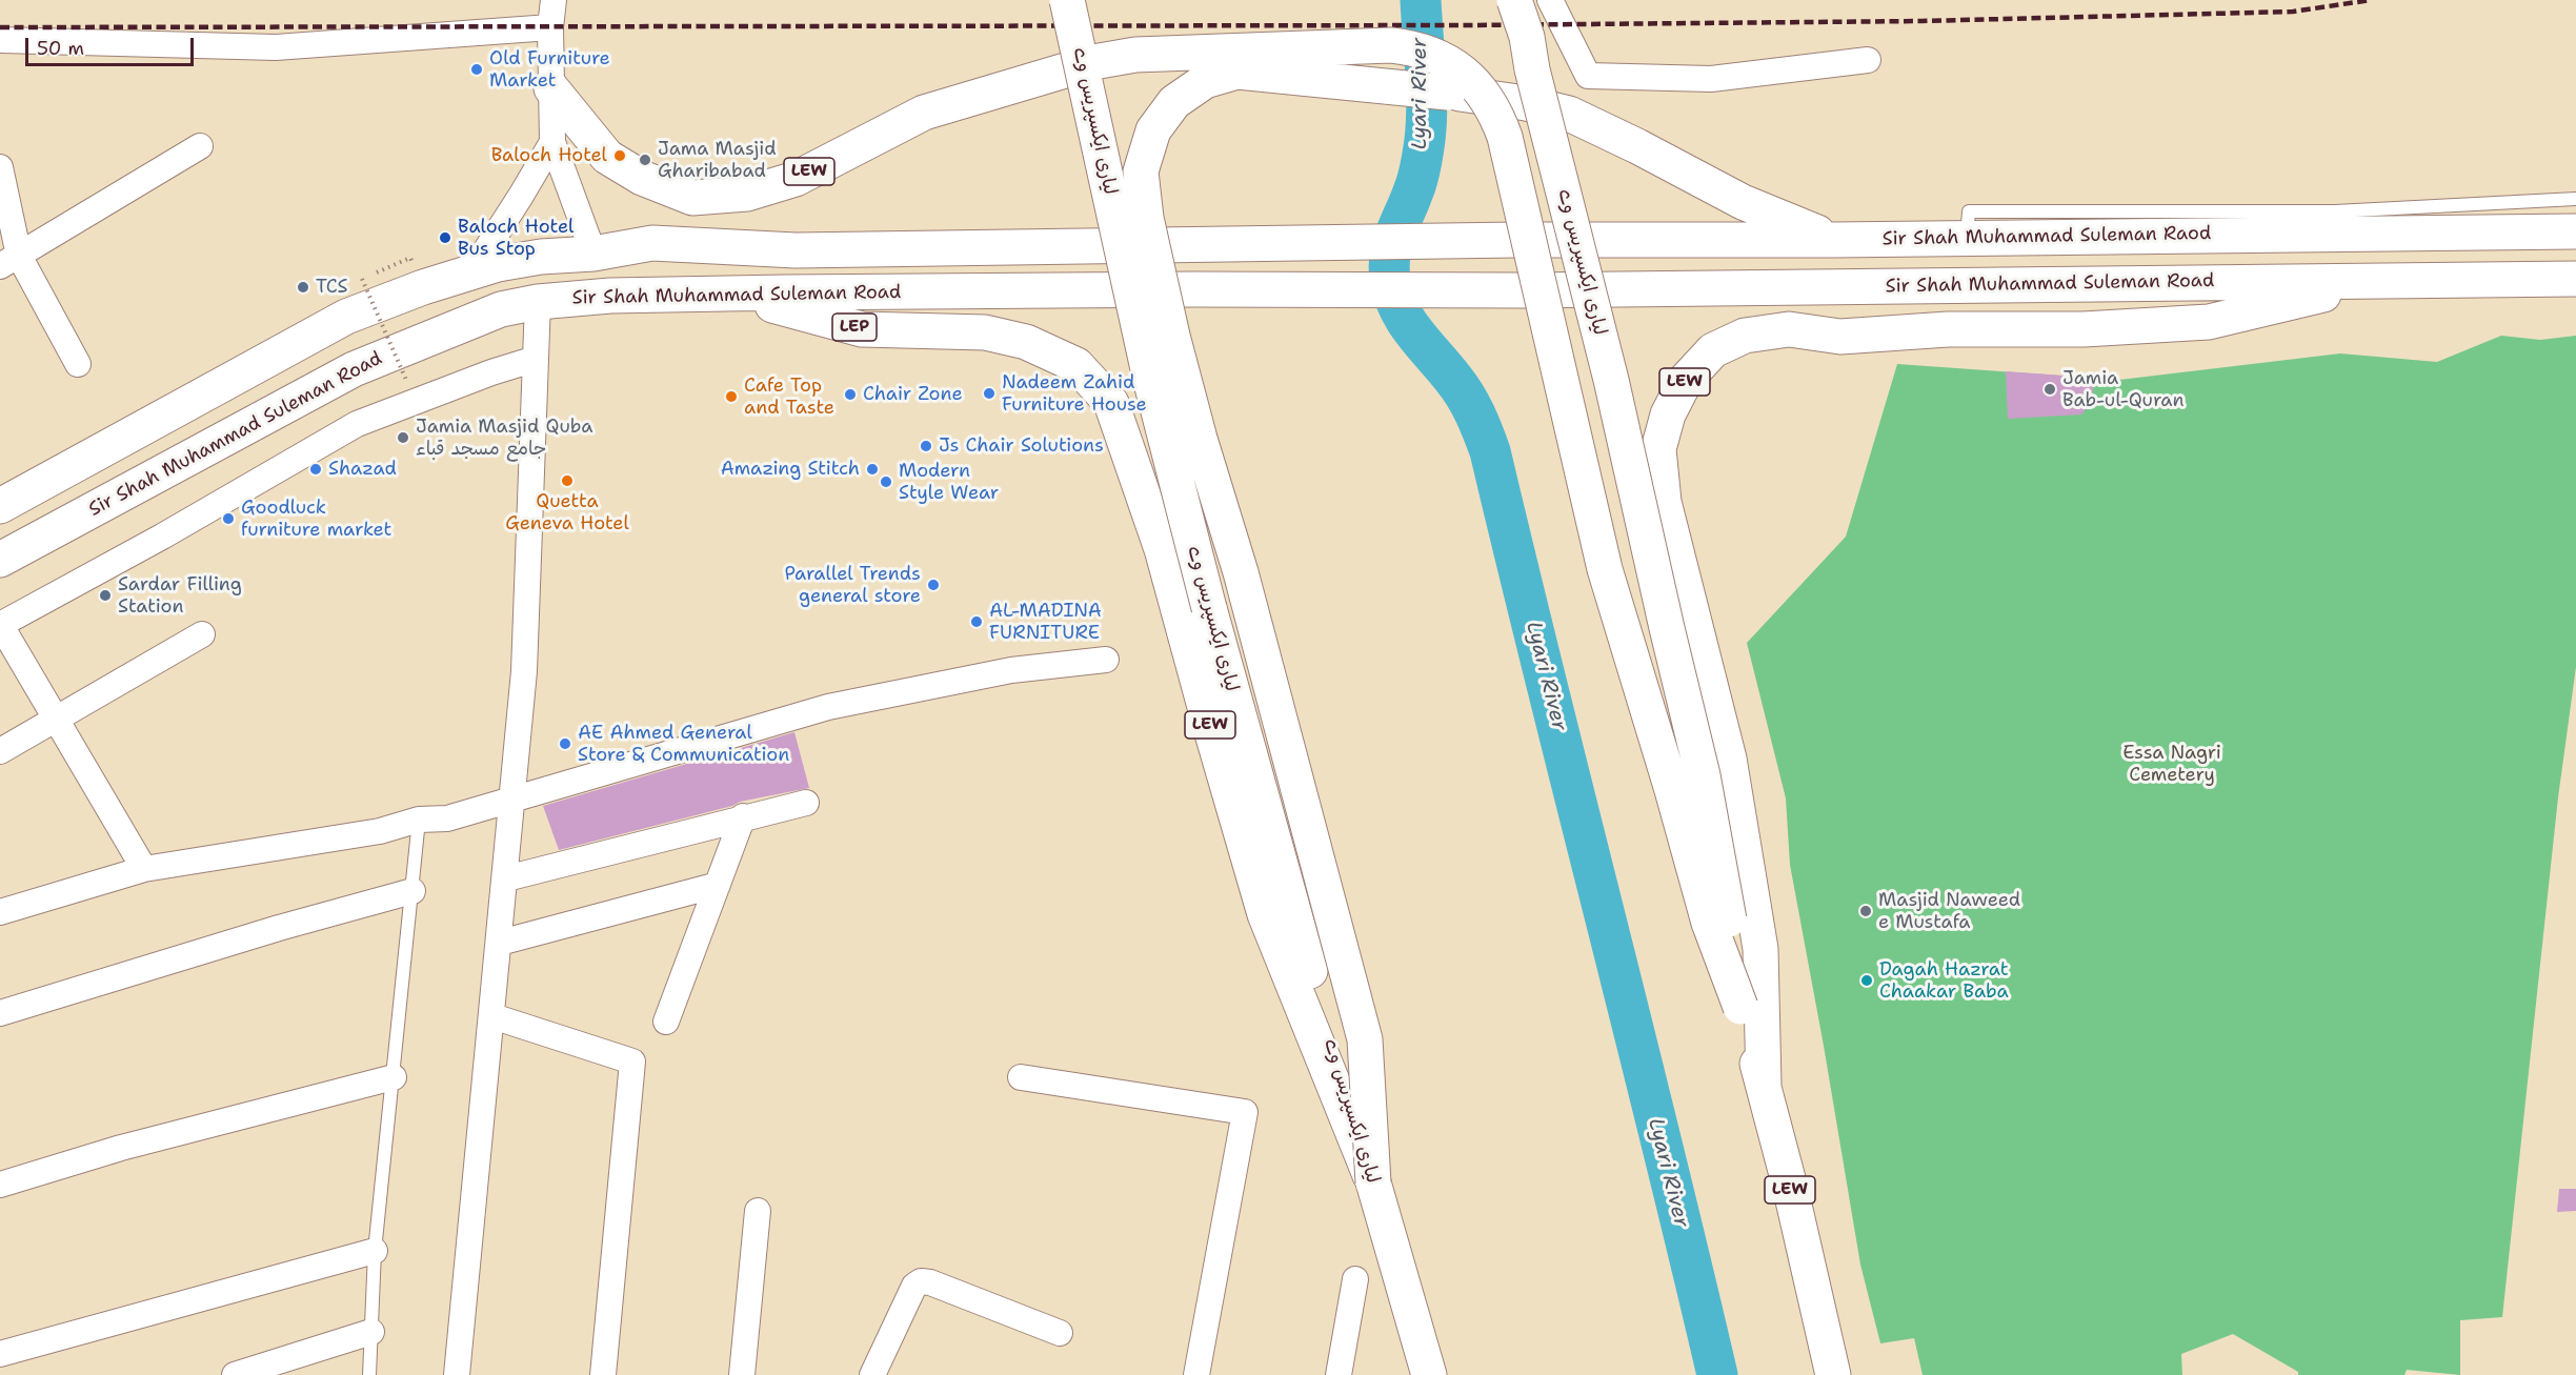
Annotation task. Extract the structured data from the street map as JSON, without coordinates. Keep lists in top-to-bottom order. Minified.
{"streets":{"highway":["لیاری ایکسپریس وے","LEW","Sir Shah Muhammad Suleman Raod","Sir Shah Muhammad Suleman Road","LEP"]},"crossings":[["لیاری ایکسپریس وے","LEW"],["LEW","Sir Shah Muhammad Suleman Raod"],["LEW","Sir Shah Muhammad Suleman Road"],["LEW","LEP"],["Sir Shah Muhammad Suleman Road","LEP"]],"water":["Lyari River"],"parks":["Essa Nagri Cemetery"],"places":["Old Furniture Market","Baloch Hotel","Jama Masjid Gharibabad","Baloch Hotel Bus Stop","TCS","Jamia Bab-ul-Quran","Nadeem Zahid Furniture House","Chair Zone","Cafe Top and Taste","Jamia Masjid Quba جامع مسجد قباء","Js Chair Solutions","Shazad","Amazing Stitch","Quetta Geneva Hotel","Modern Style Wear","Goodluck furniture market","Parallel Trends general store","Sardar Filling Station","AL-MADINA FURNITURE","AE Ahmed General Store & Communication","Masjid Naweed e Mustafa","Dagah Hazrat Chaakar Baba"],"scale_bar":"50 m"}
